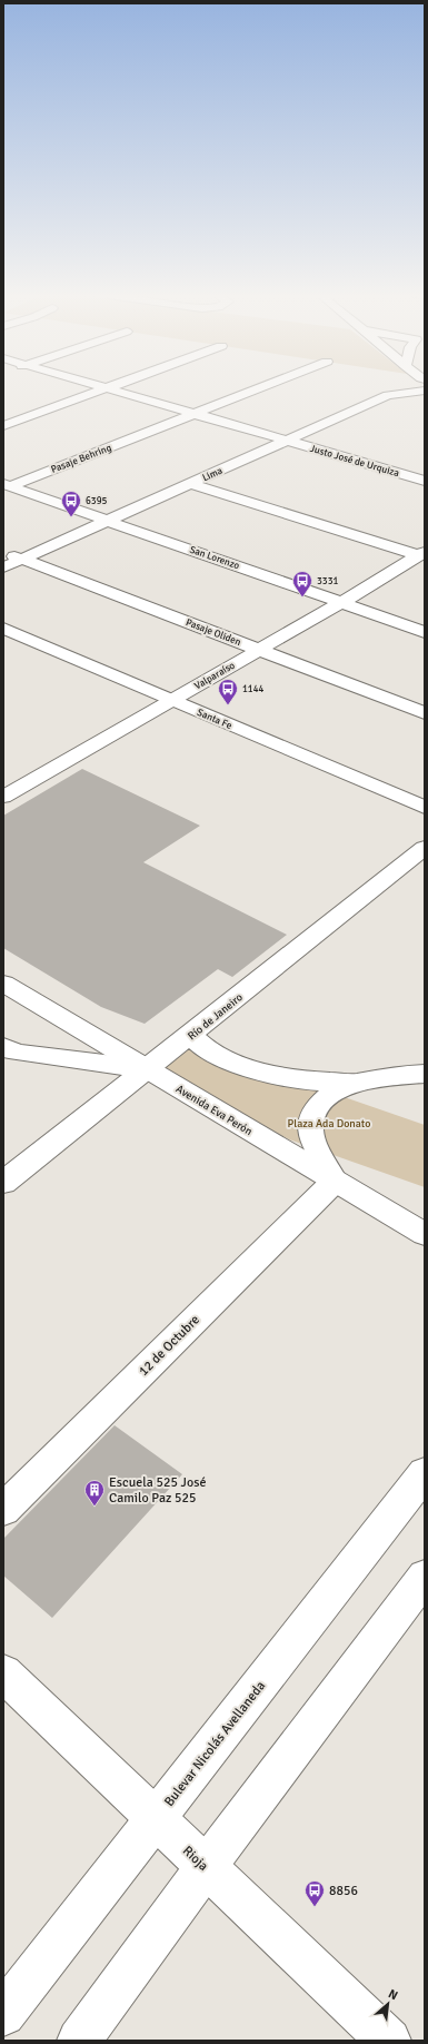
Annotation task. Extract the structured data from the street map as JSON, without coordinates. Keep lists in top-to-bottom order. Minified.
{"streets":{"street":["Pasaje Behring","Justo José de Urquiza","Lima","San Lorenzo","Pasaje Oliden","Valparaíso","Santa Fe","Río de Janeiro","Avenida Eva Perón","12 de Octubre","Bulevar Nicolás Avellaneda","Rioja"]},"crossings":[["Pasaje Behring","Justo José de Urquiza"],["Pasaje Behring","San Lorenzo"],["Justo José de Urquiza","Lima"],["Lima","San Lorenzo"],["Lima","Pasaje Oliden"],["San Lorenzo","Valparaíso"],["Pasaje Oliden","Valparaíso"],["Valparaíso","Santa Fe"],["Río de Janeiro","Avenida Eva Perón"],["Avenida Eva Perón","12 de Octubre"],["Bulevar Nicolás Avellaneda","Rioja"]],"parks":["Plaza Ada Donato"],"places":{"bus stop":["6395","3331","1144","8856"],"building":["Escuela 525 José Camilo Paz 525"]},"north":"top right"}
